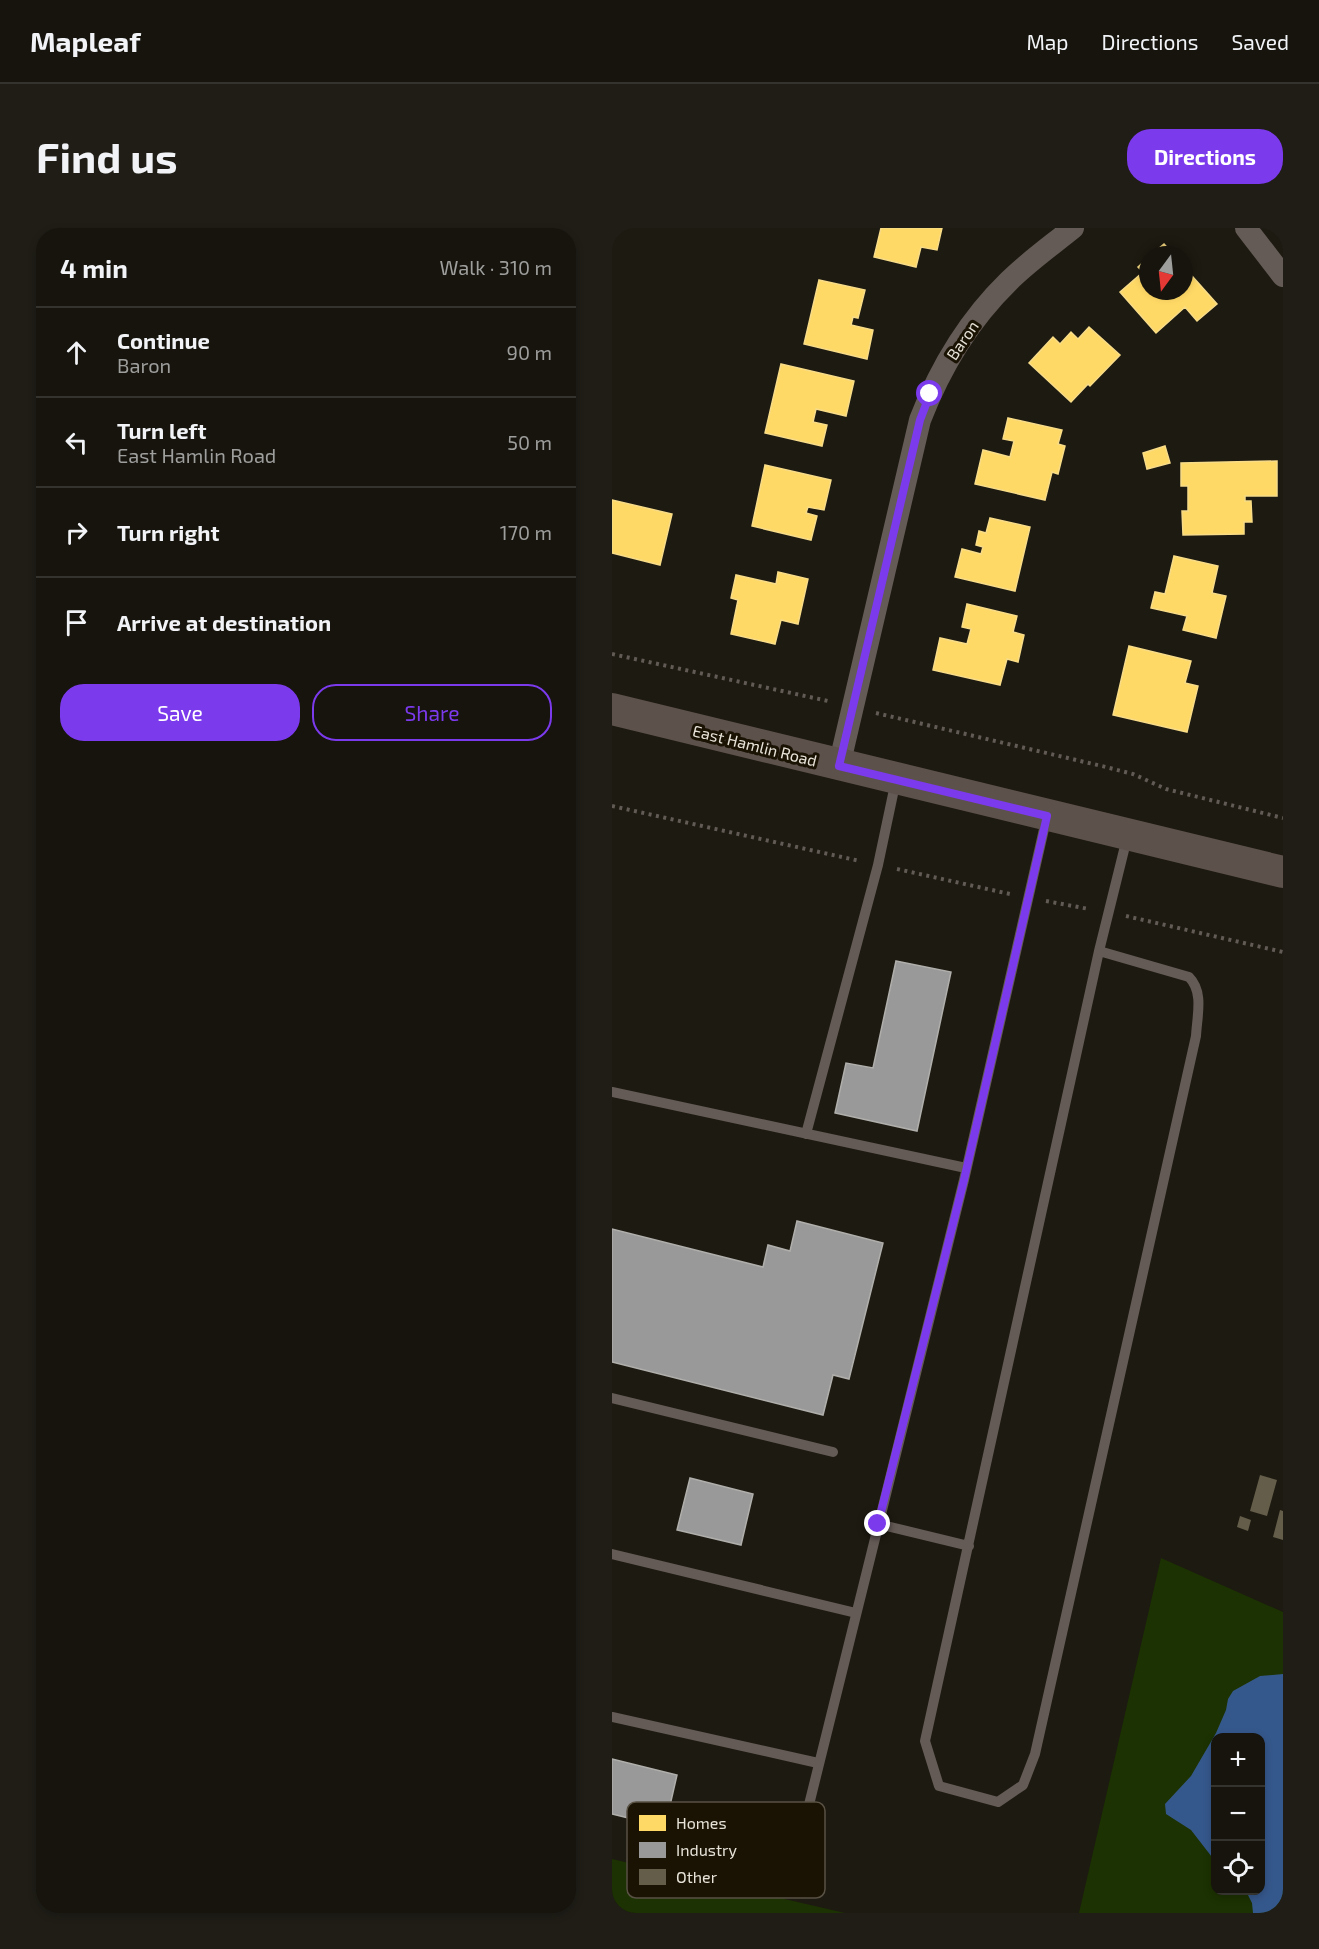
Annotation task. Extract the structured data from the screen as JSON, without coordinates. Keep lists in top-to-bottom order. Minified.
{"streets":{"street":["Baron","East Hamlin Road"]},"crossings":[["Baron","East Hamlin Road"]],"legend":["Homes","Industry","Other"],"north":"bottom","page":{"header":"Mapleaf","nav":["Map","Directions","Saved"],"buttons":["Directions",["Save","Share"]],"title":"Find us","heading":["4 min","Walk · 310 m"],"list":[["Continue","Baron","90 m"],["Turn left","East Hamlin Road","50 m"],["Turn right","170 m"],"Arrive at destination"],"map_buttons":["+","−"]}}
